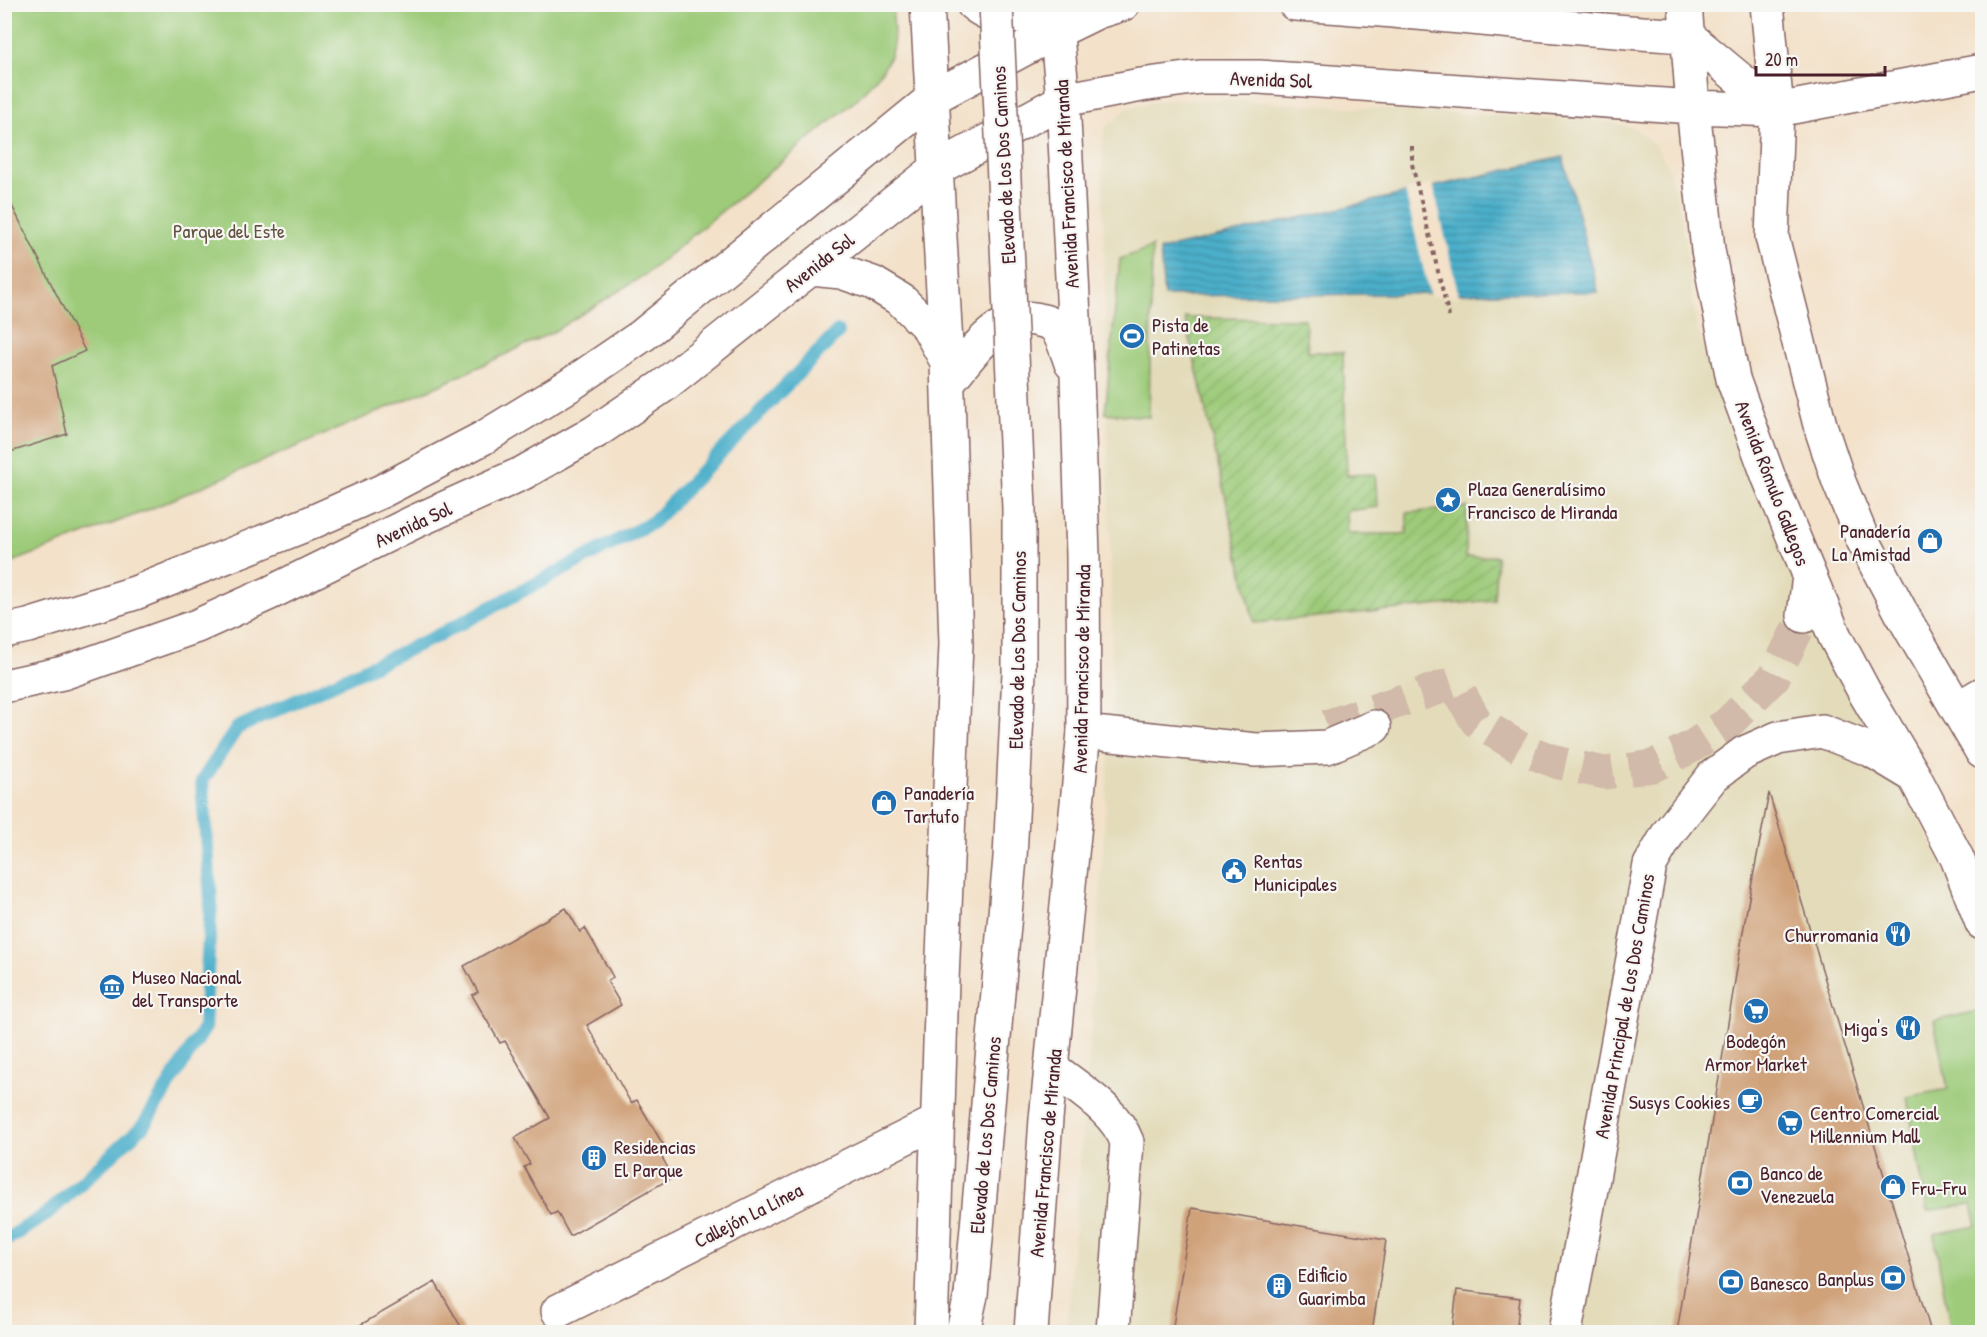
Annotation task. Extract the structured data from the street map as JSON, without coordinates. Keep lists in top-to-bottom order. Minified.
{"streets":{"main road":["Avenida Sol","Elevado de Los Dos Caminos","Avenida Francisco de Miranda","Avenida Rómulo Gallegos","Avenida Principal de Los Dos Caminos","Callejón La Línea"]},"crossings":[["Avenida Sol","Avenida Francisco de Miranda"],["Avenida Sol","Avenida Rómulo Gallegos"],["Avenida Rómulo Gallegos","Avenida Principal de Los Dos Caminos"]],"parks":["Parque del Este"],"places":{"sports":["Pista de Patinetas"],"place":["Plaza Generalísimo Francisco de Miranda"],"shop":["Panadería La Amistad","Panadería Tartufo","Fru-Fru"],"public building":["Rentas Municipales"],"restaurant":["Churromania","Miga's"],"museum":["Museo Nacional del Transporte"],"supermarket":["Bodegón Armor Market","Centro Comercial Millennium Mall"],"cafe":["Susys Cookies"],"building":["Residencias El Parque","Edificio Guarimba"],"bank":["Banco de Venezuela","Banplus","Banesco"]},"scale_bar":"20 m"}
